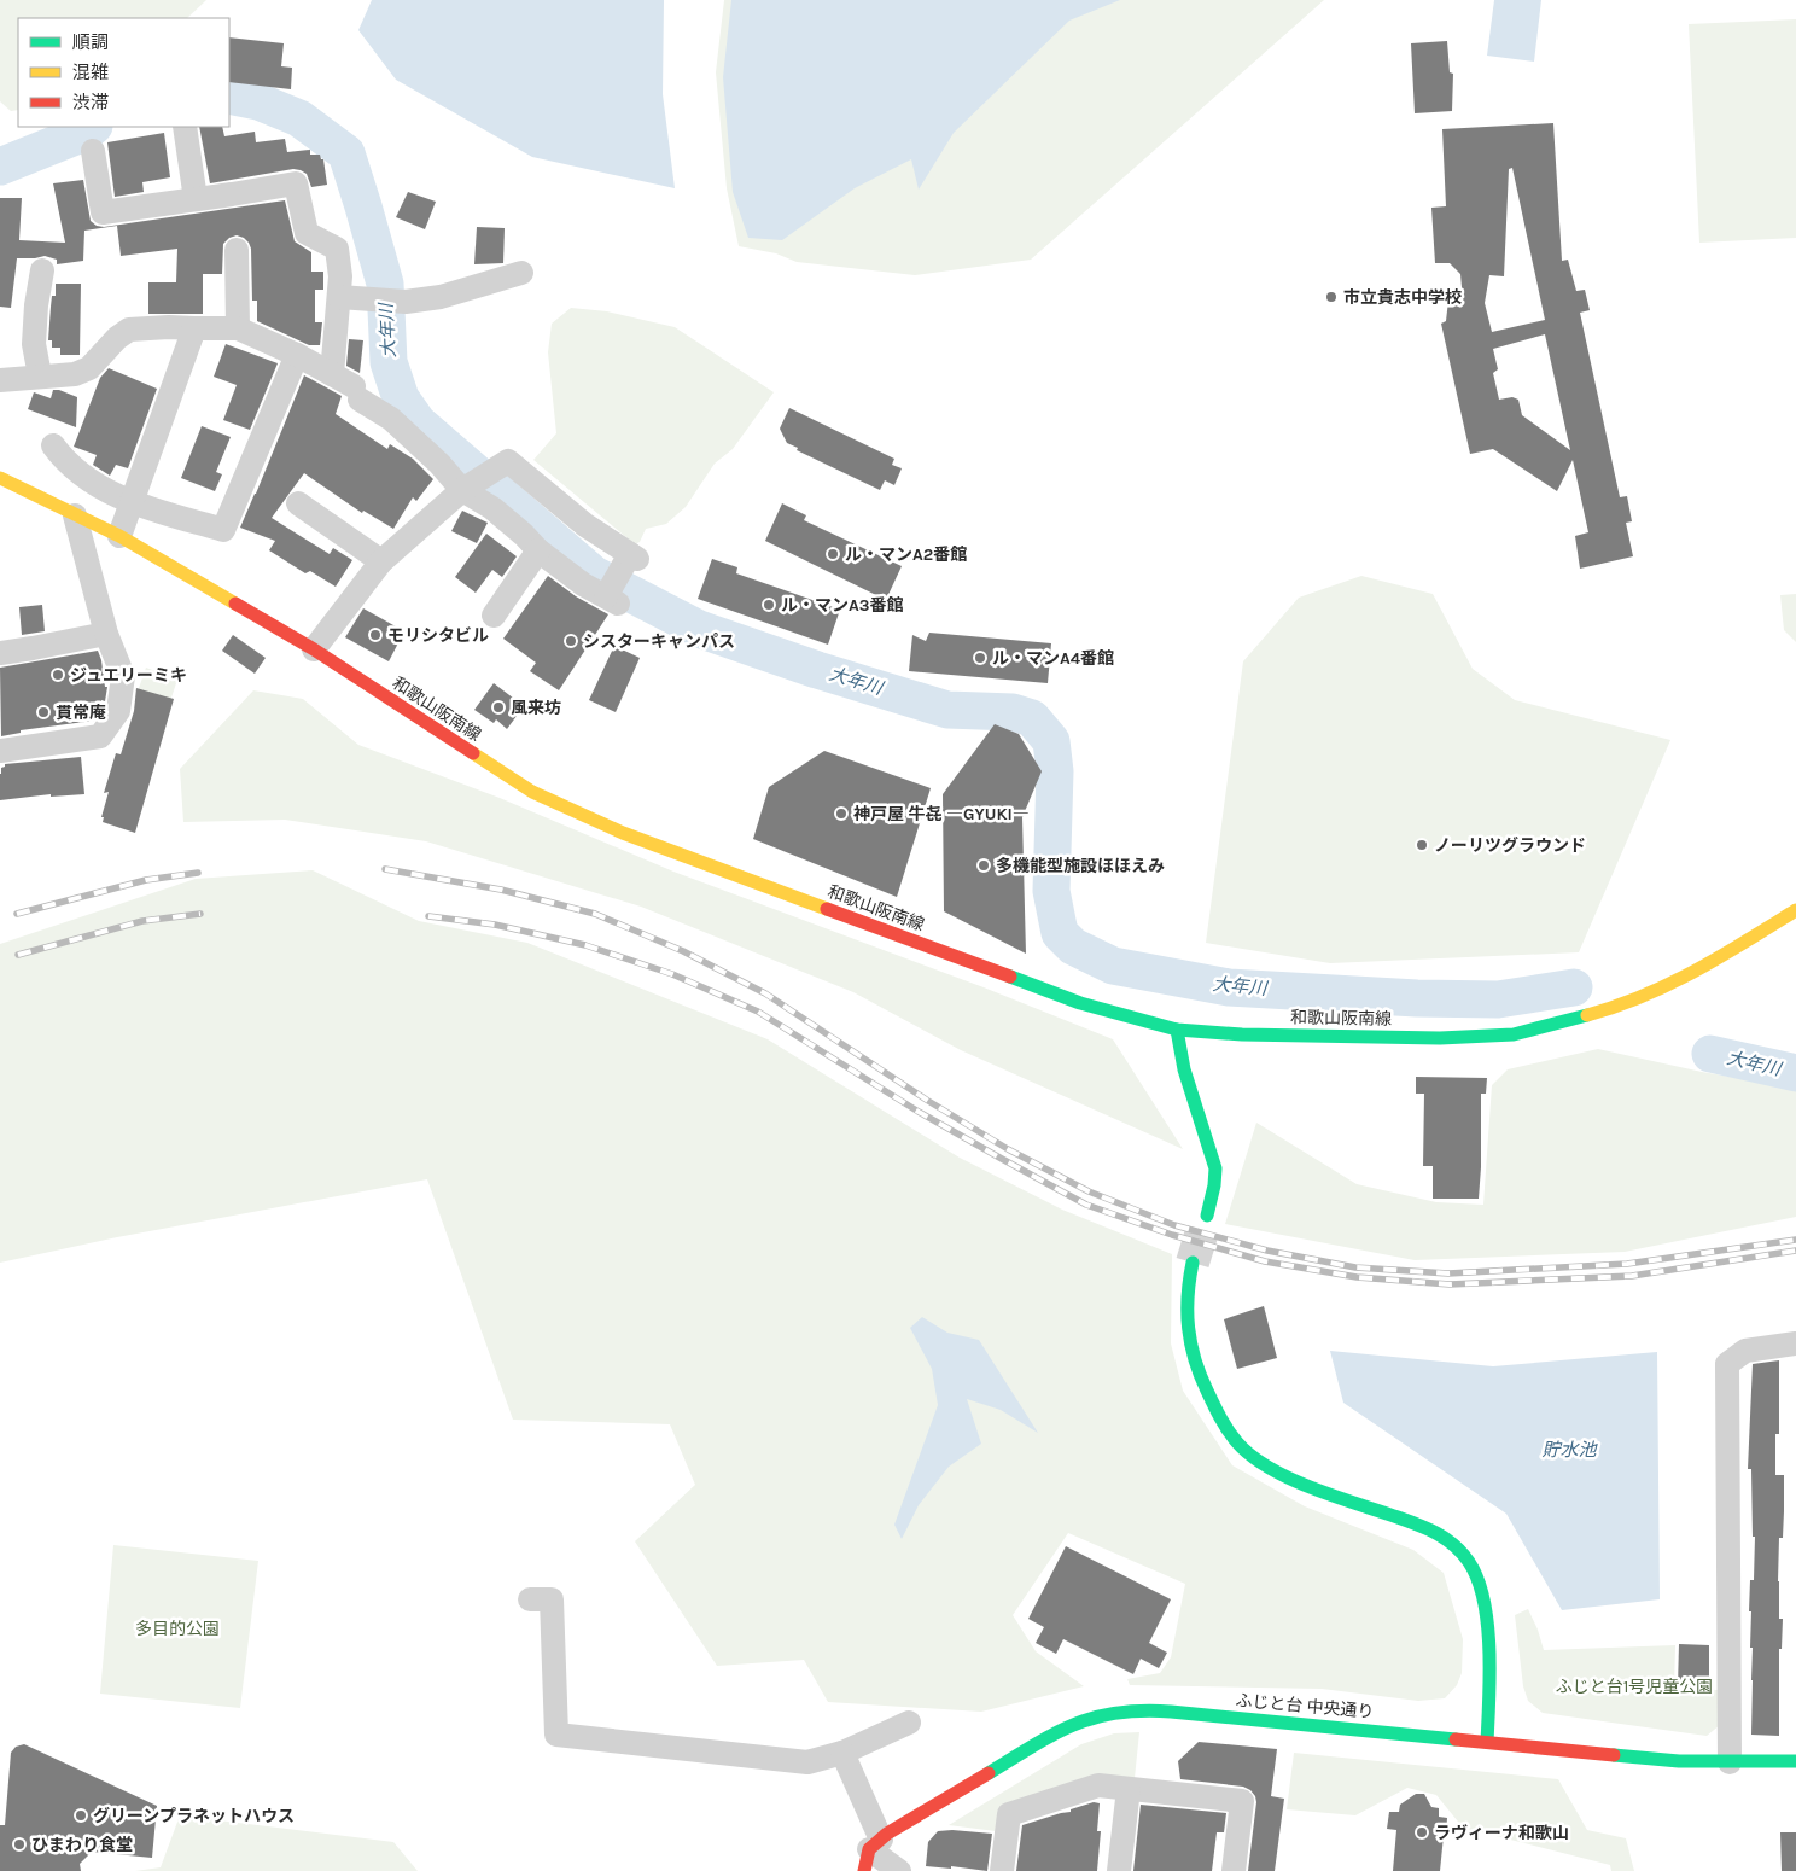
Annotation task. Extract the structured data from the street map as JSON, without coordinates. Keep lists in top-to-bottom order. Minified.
{"streets":{"main road":["和歌山阪南線","ふじと台 中央通り"]},"water":["大年川","貯水池"],"parks":["多目的公園","ふじと台1号児童公園"],"places":["市立貴志中学校","ル・マンA2番館","ル・マンA3番館","モリシタビル","シスターキャンパス","ル・マンA4番館","ジュエリーミキ","風来坊","貫常庵","神戸屋 牛㐂 ―GYUKI―","ノーリツグラウンド","多機能型施設ほほえみ","グリーンプラネットハウス","ラヴィーナ和歌山","ひまわり食堂"],"legend":["順調","混雑","渋滞"]}
